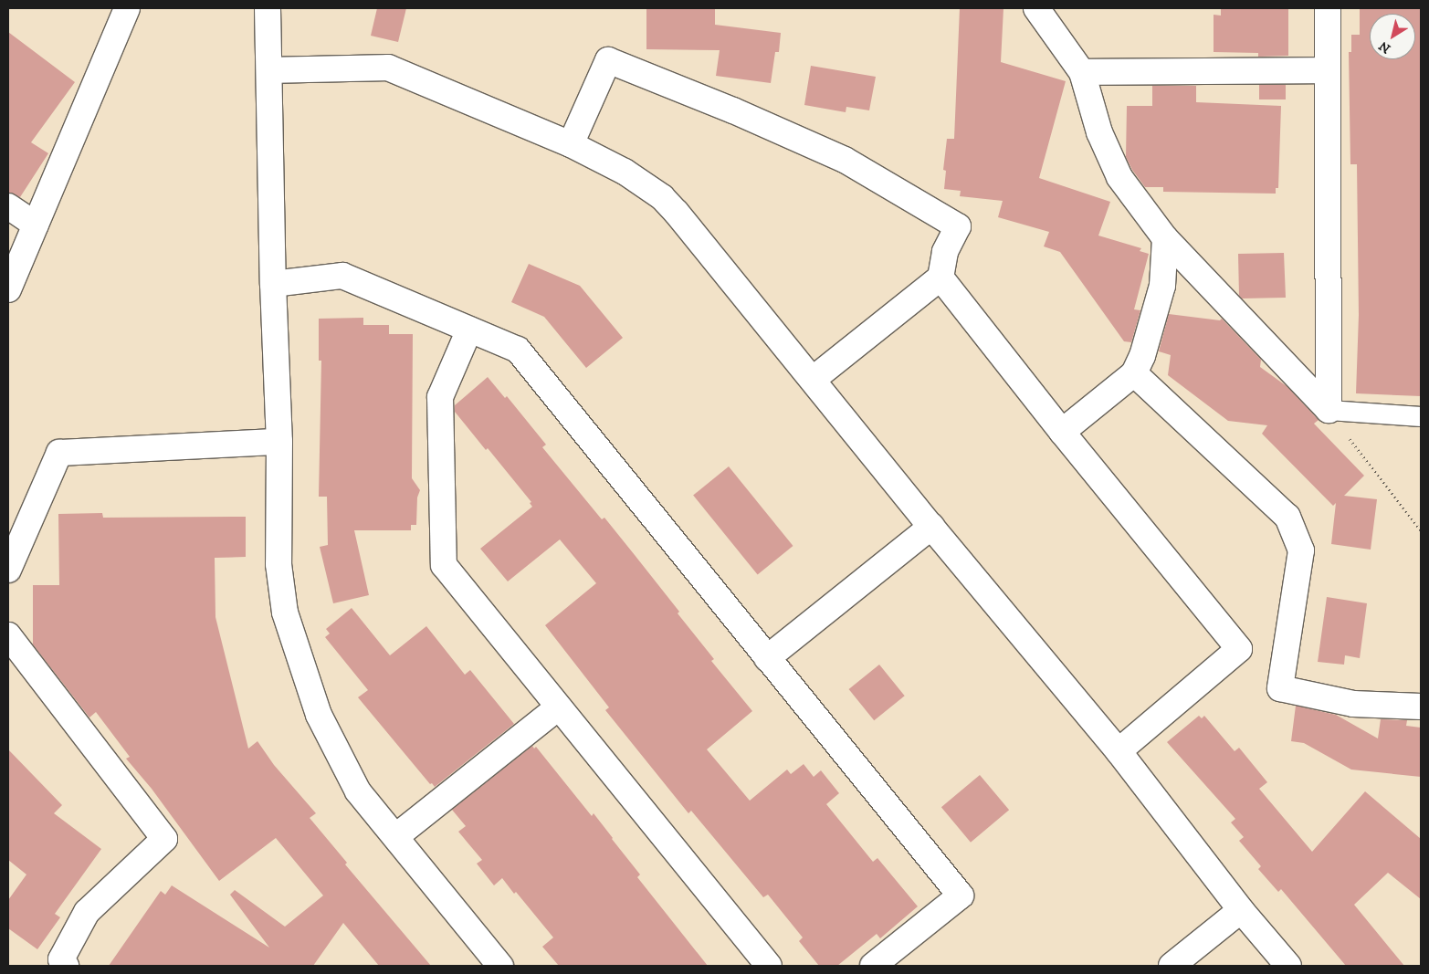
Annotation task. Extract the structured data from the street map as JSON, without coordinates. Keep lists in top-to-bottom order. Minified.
{"north":"bottom left"}
